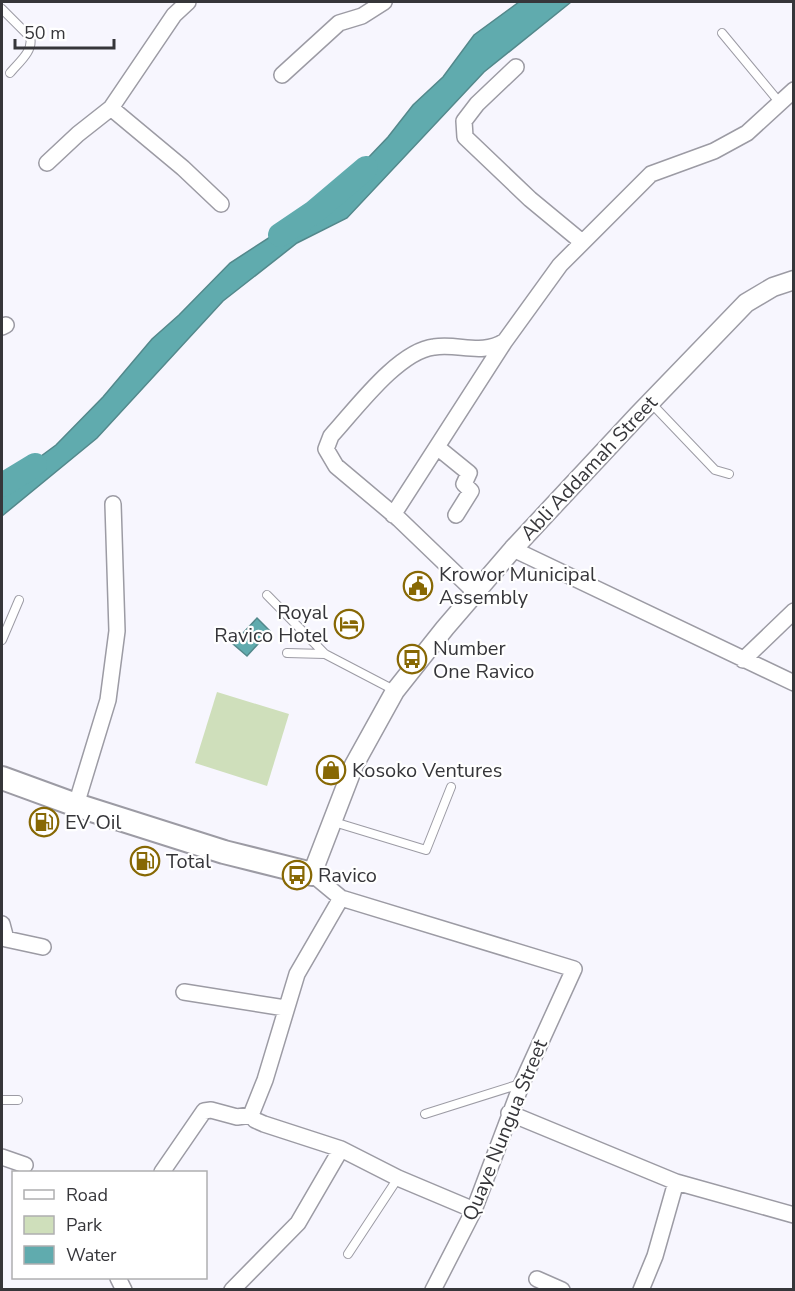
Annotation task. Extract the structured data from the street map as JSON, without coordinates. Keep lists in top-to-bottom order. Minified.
{"streets":{"street":["Abli Addamah Street","Quaye Nungua Street"]},"places":{"public building":["Krowor Municipal Assembly"],"hotel":["Royal Ravico Hotel"],"bus stop":["Number One Ravico","Ravico"],"shop":["Kosoko Ventures"],"fuel station":["EV Oil","Total"]},"legend":["Road","Park","Water"],"scale_bar":"50 m"}
